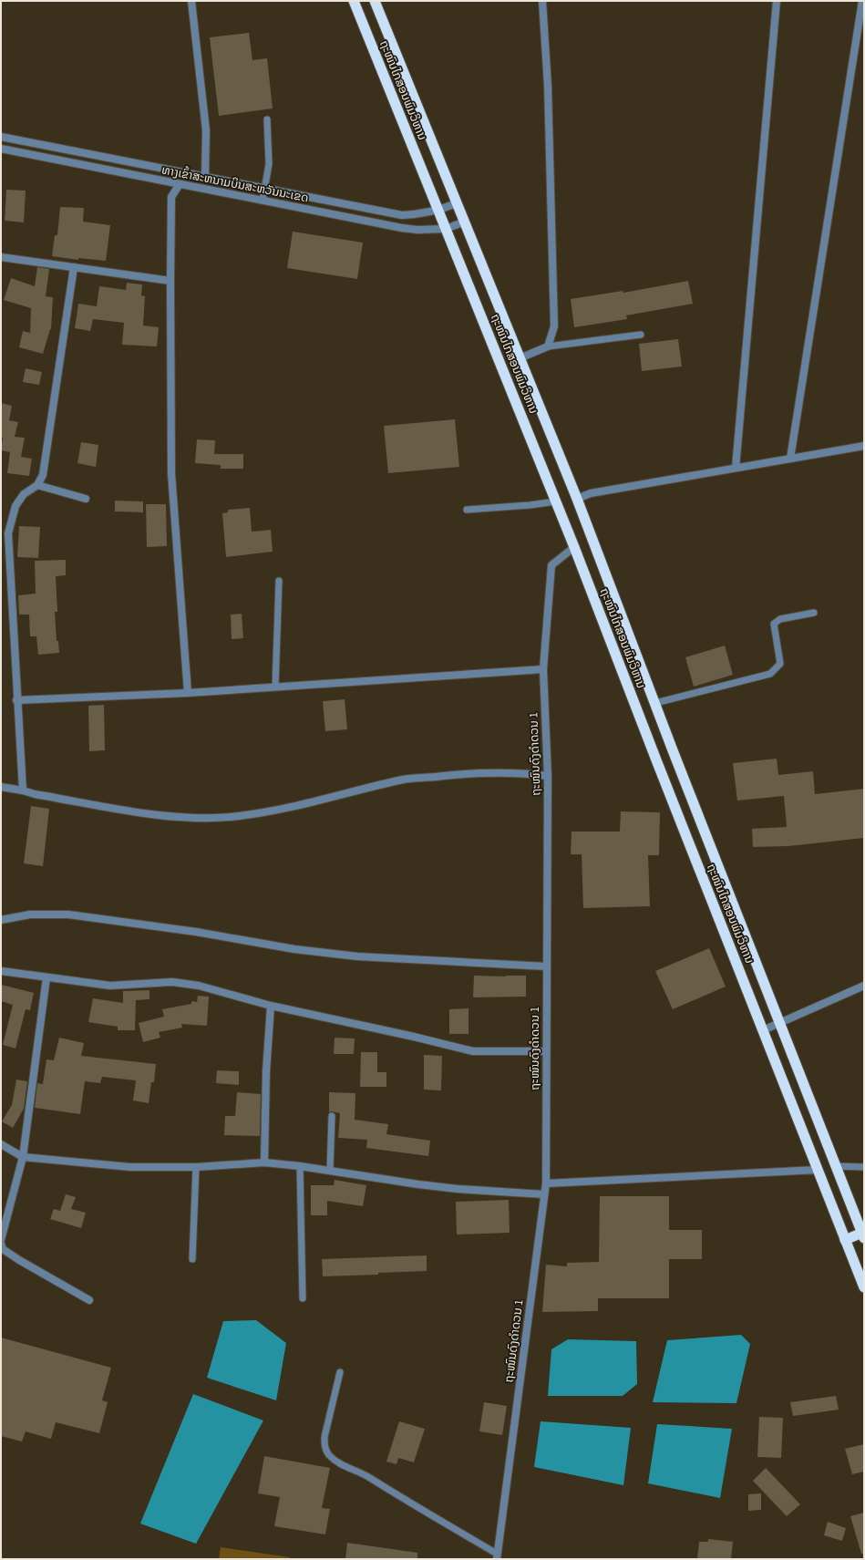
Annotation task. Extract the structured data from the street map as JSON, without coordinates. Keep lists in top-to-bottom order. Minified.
{"streets":{"highway":["ຖະໜົນໄກສອນພົມວິຫານ"],"street":["ທາງເຂົ້າສະຫນາມບິນສະຫວັນນະເຂດ","ຖະໜົນດົງດຳດວນ 1"]},"crossings":[["ຖະໜົນໄກສອນພົມວິຫານ","ທາງເຂົ້າສະຫນາມບິນສະຫວັນນະເຂດ"],["ຖະໜົນໄກສອນພົມວິຫານ","ຖະໜົນດົງດຳດວນ 1"]]}
